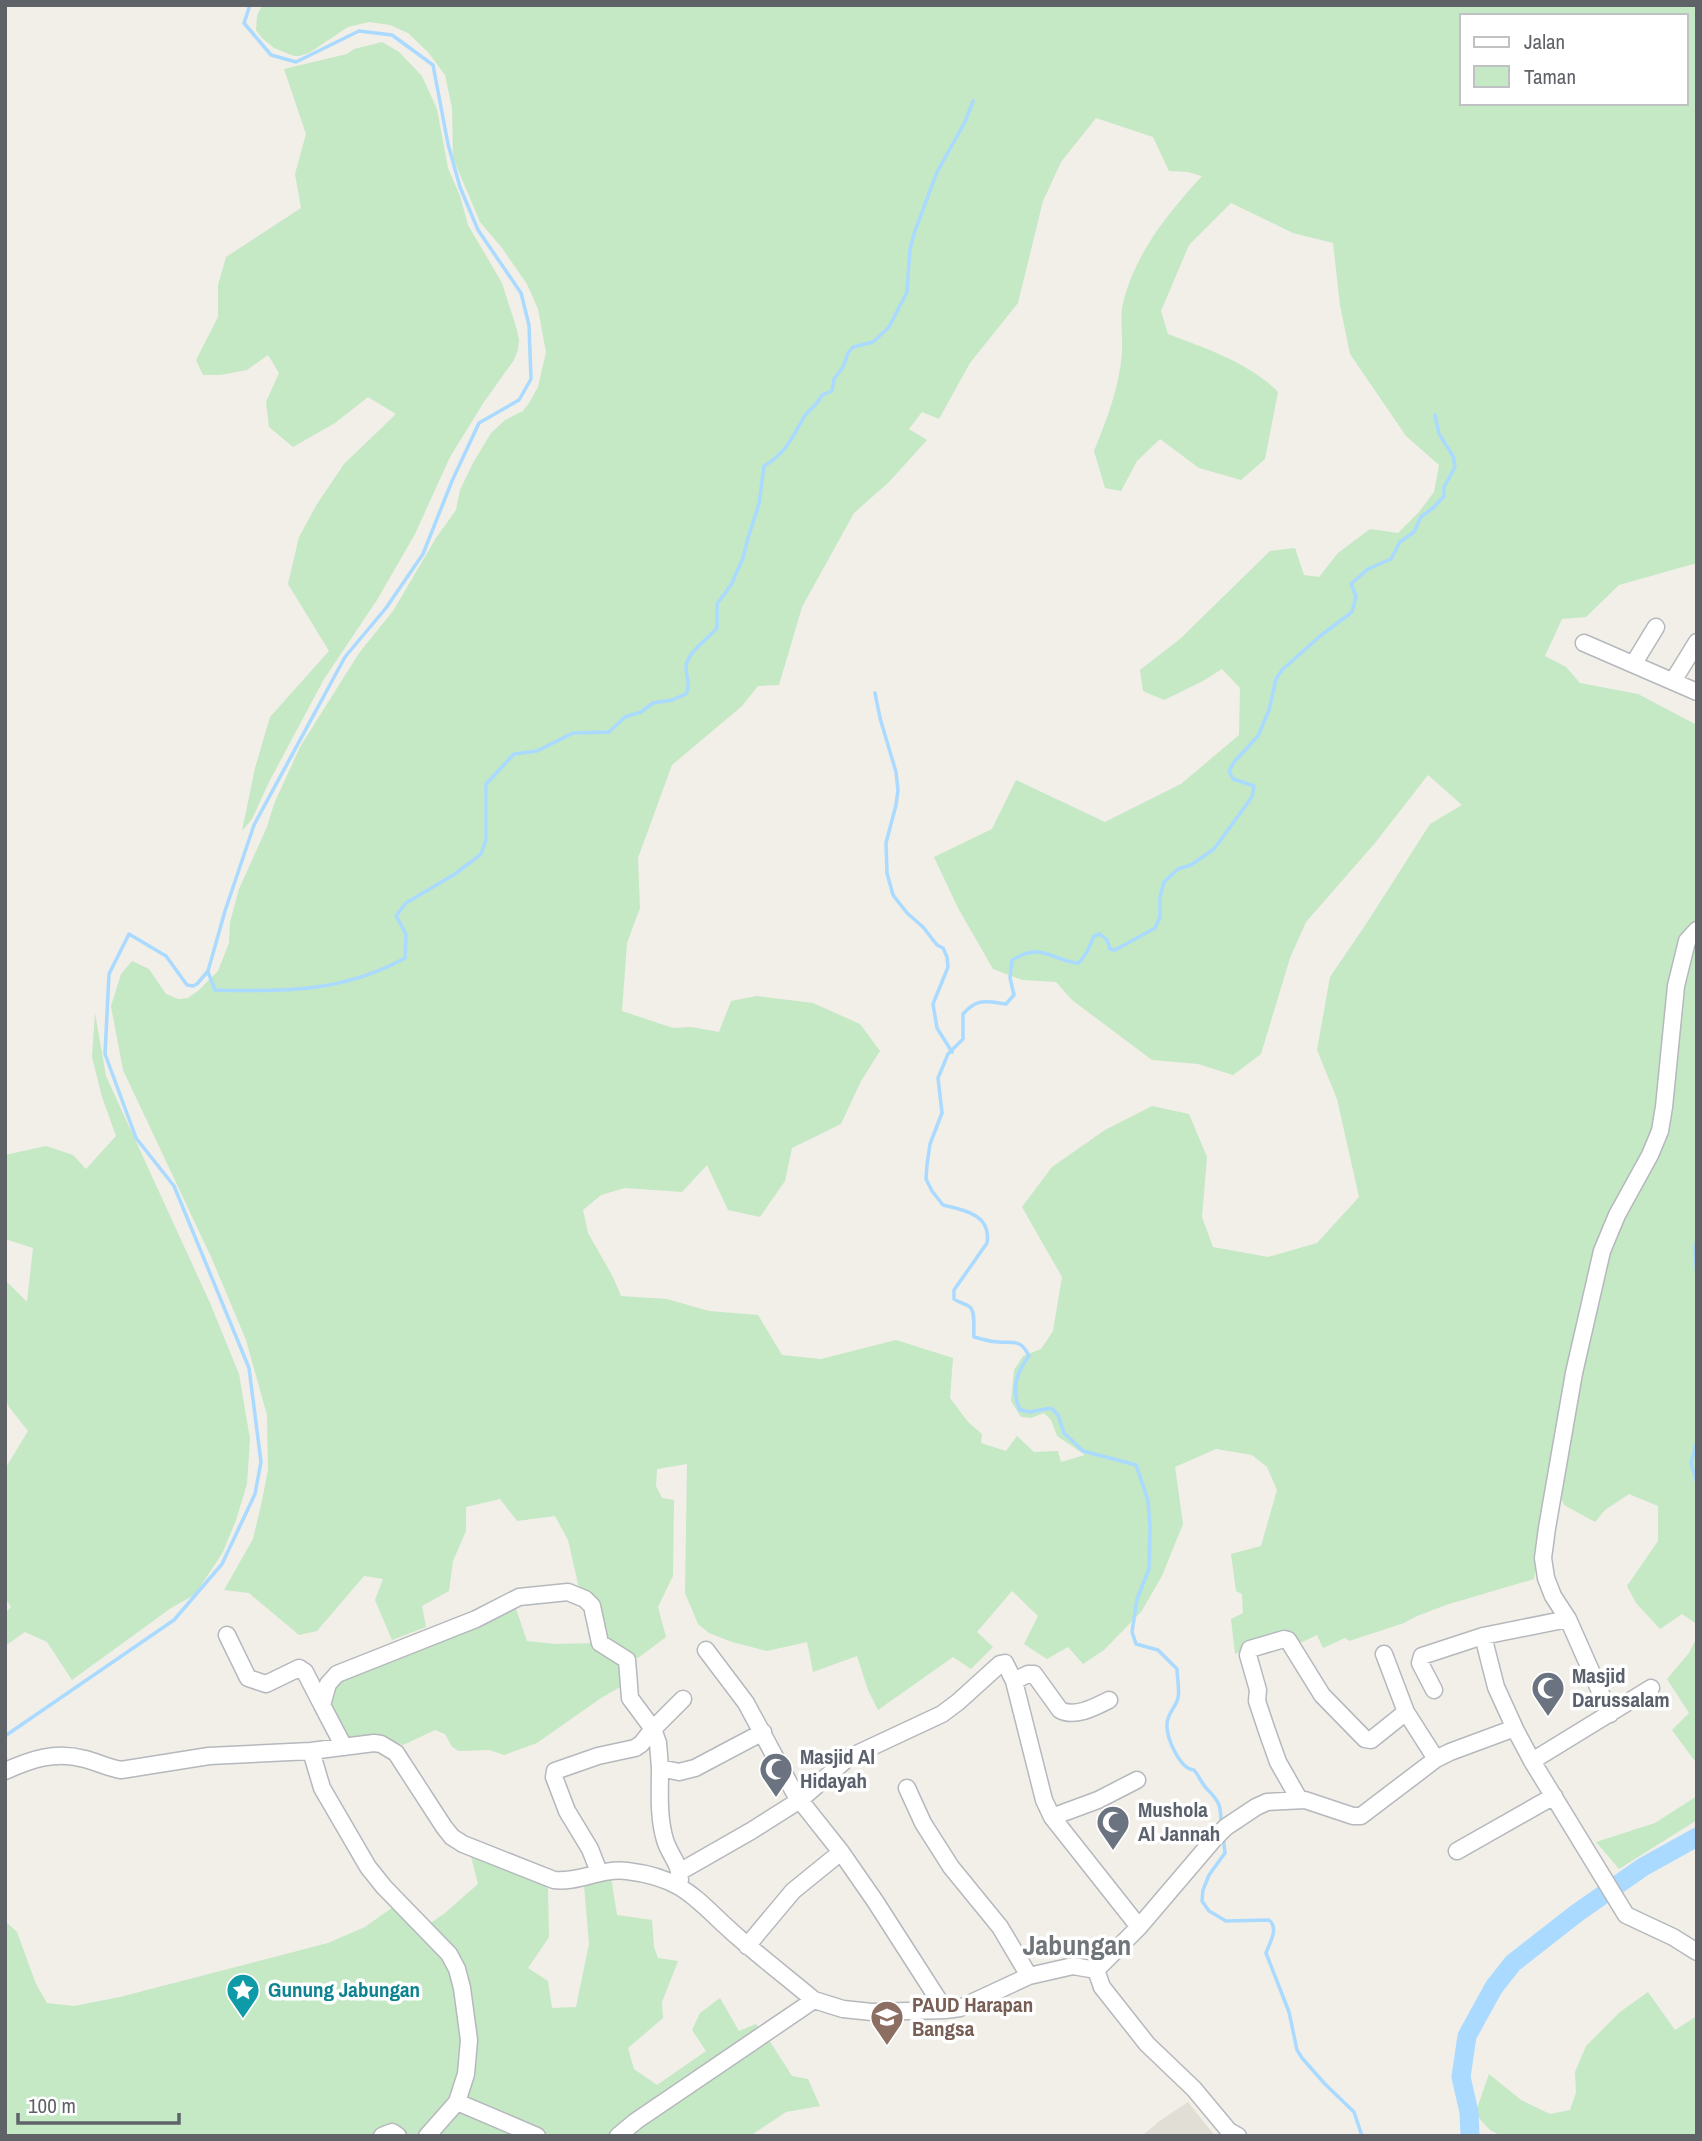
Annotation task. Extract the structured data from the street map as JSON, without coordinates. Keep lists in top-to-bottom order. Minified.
{"districts":["Jabungan"],"places":{"mosque":["Masjid Darussalam","Masjid Al Hidayah","Mushola Al Jannah"],"place":["Gunung Jabungan"],"school or university":["PAUD Harapan Bangsa"]},"legend":["Jalan","Taman"],"scale_bar":"100 m"}
